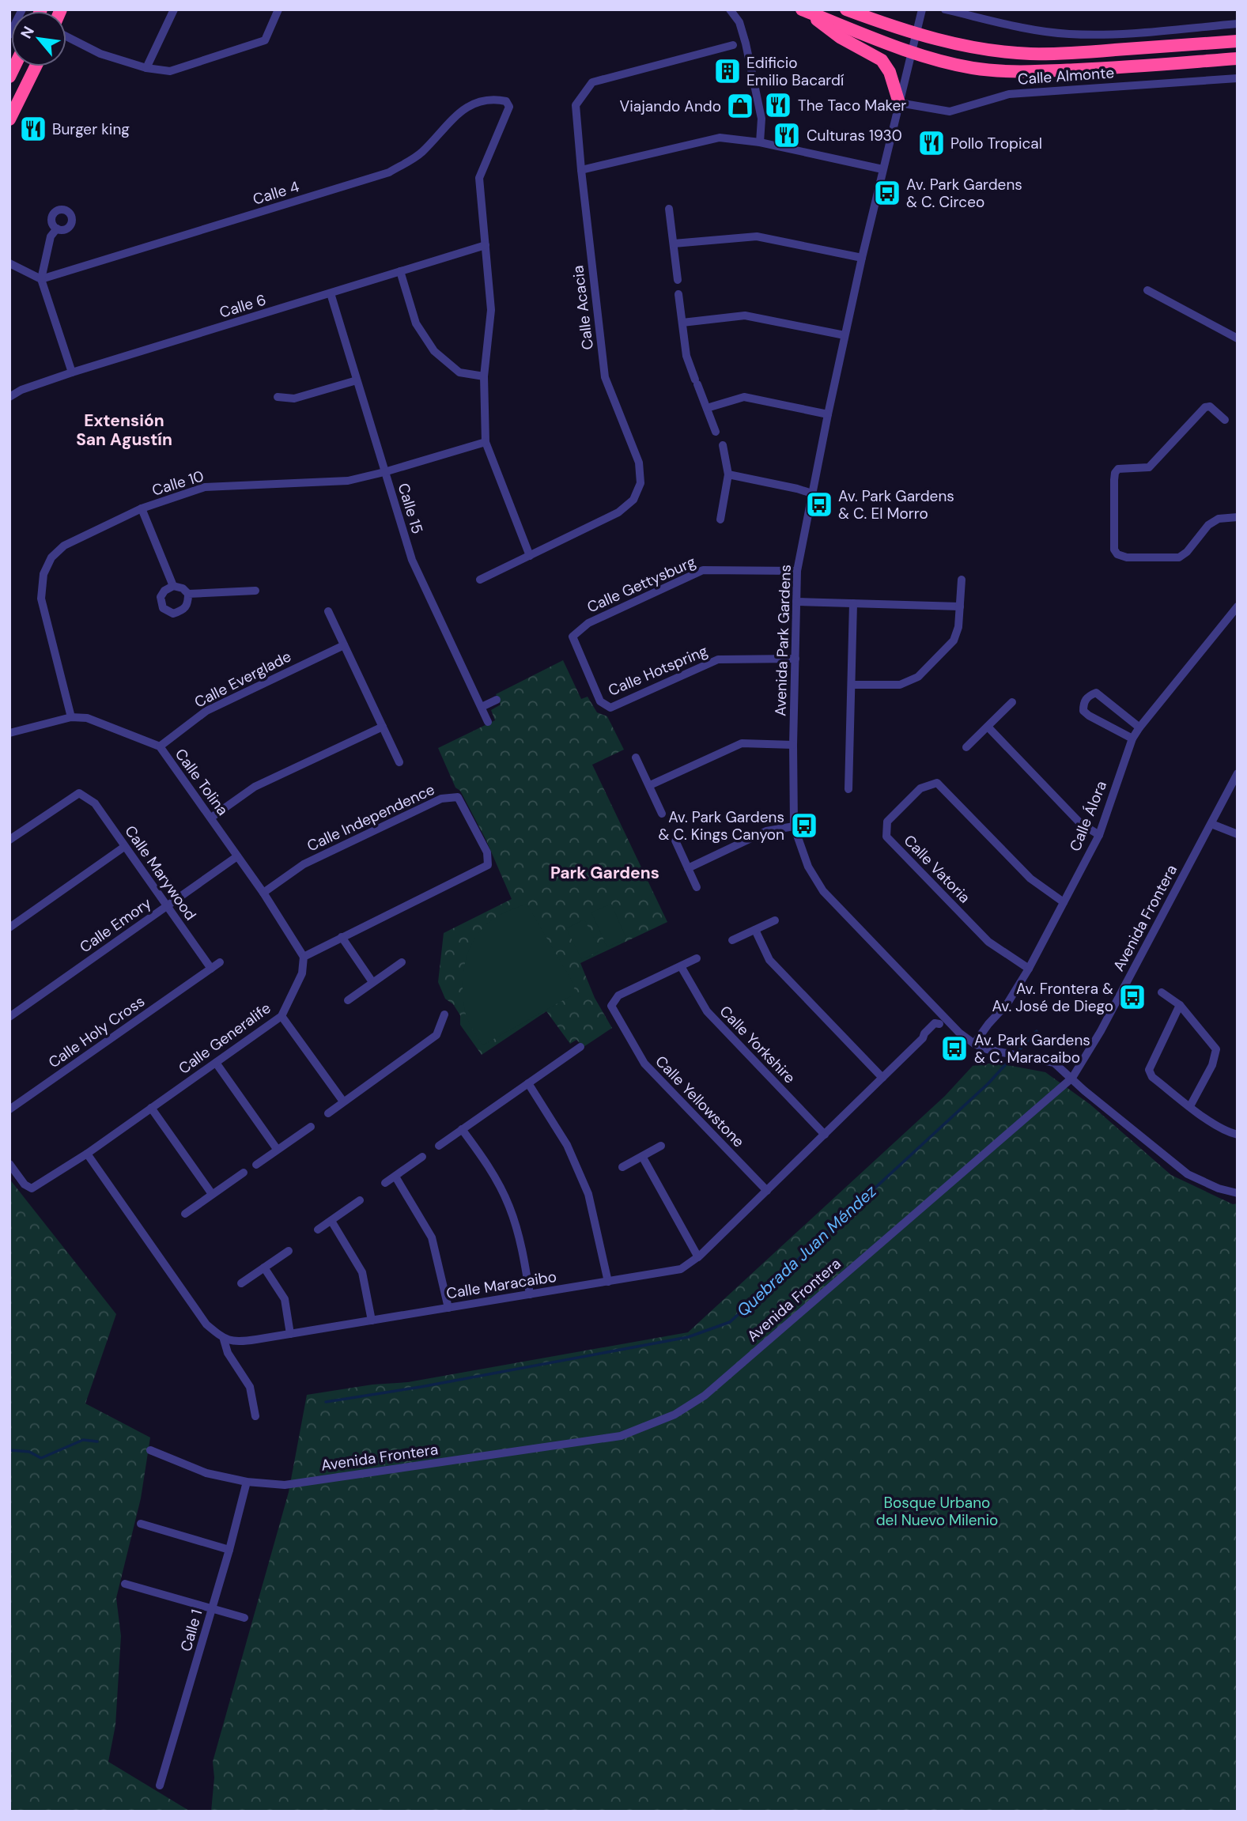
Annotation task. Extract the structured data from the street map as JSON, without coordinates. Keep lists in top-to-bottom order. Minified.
{"streets":{"street":["Calle Almonte","Calle 4","Calle 6","Calle Acacia","Calle 10","Calle 15","Calle Gettysburg","Avenida Park Gardens","Calle Hotspring","Calle Everglade","Calle Tolina","Calle Álora","Calle Independence","Calle Vatoria","Calle Marywood","Avenida Frontera","Calle Emory","Calle Holy Cross","Calle Generalife","Calle Yorkshire","Calle Yellowstone","Calle Maracaibo","Calle 1"]},"crossings":[["Calle Almonte","Avenida Park Gardens"],["Calle 4","Calle 6"],["Calle 6","Calle 15"],["Calle 10","Calle 15"],["Calle 10","Calle Tolina"],["Calle Gettysburg","Avenida Park Gardens"],["Calle Gettysburg","Calle Hotspring"],["Avenida Park Gardens","Calle Hotspring"],["Avenida Park Gardens","Calle Álora"],["Avenida Park Gardens","Avenida Frontera"],["Avenida Park Gardens","Calle Maracaibo"],["Calle Everglade","Calle Tolina"],["Calle Tolina","Calle Independence"],["Calle Tolina","Calle Emory"],["Calle Tolina","Calle Generalife"],["Calle Álora","Calle Vatoria"],["Calle Marywood","Calle Emory"],["Calle Marywood","Calle Holy Cross"],["Avenida Frontera","Calle 1"],["Calle Yorkshire","Calle Yellowstone"],["Calle Yorkshire","Calle Maracaibo"],["Calle Yellowstone","Calle Maracaibo"]],"districts":["Extensión San Agustín","Park Gardens"],"water":["Quebrada Juan Méndez"],"parks":["Bosque Urbano del Nuevo Milenio"],"places":{"building":["Edificio Emilio Bacardí"],"restaurant":["The Taco Maker","Burger king","Culturas 1930","Pollo Tropical"],"shop":["Viajando Ando"],"bus stop":["Av. Park Gardens & C. Circeo","Av. Park Gardens & C. El Morro","Av. Park Gardens & C. Kings Canyon","Av. Frontera & Av. José de Diego","Av. Park Gardens & C. Maracaibo"]},"north":"top left"}
